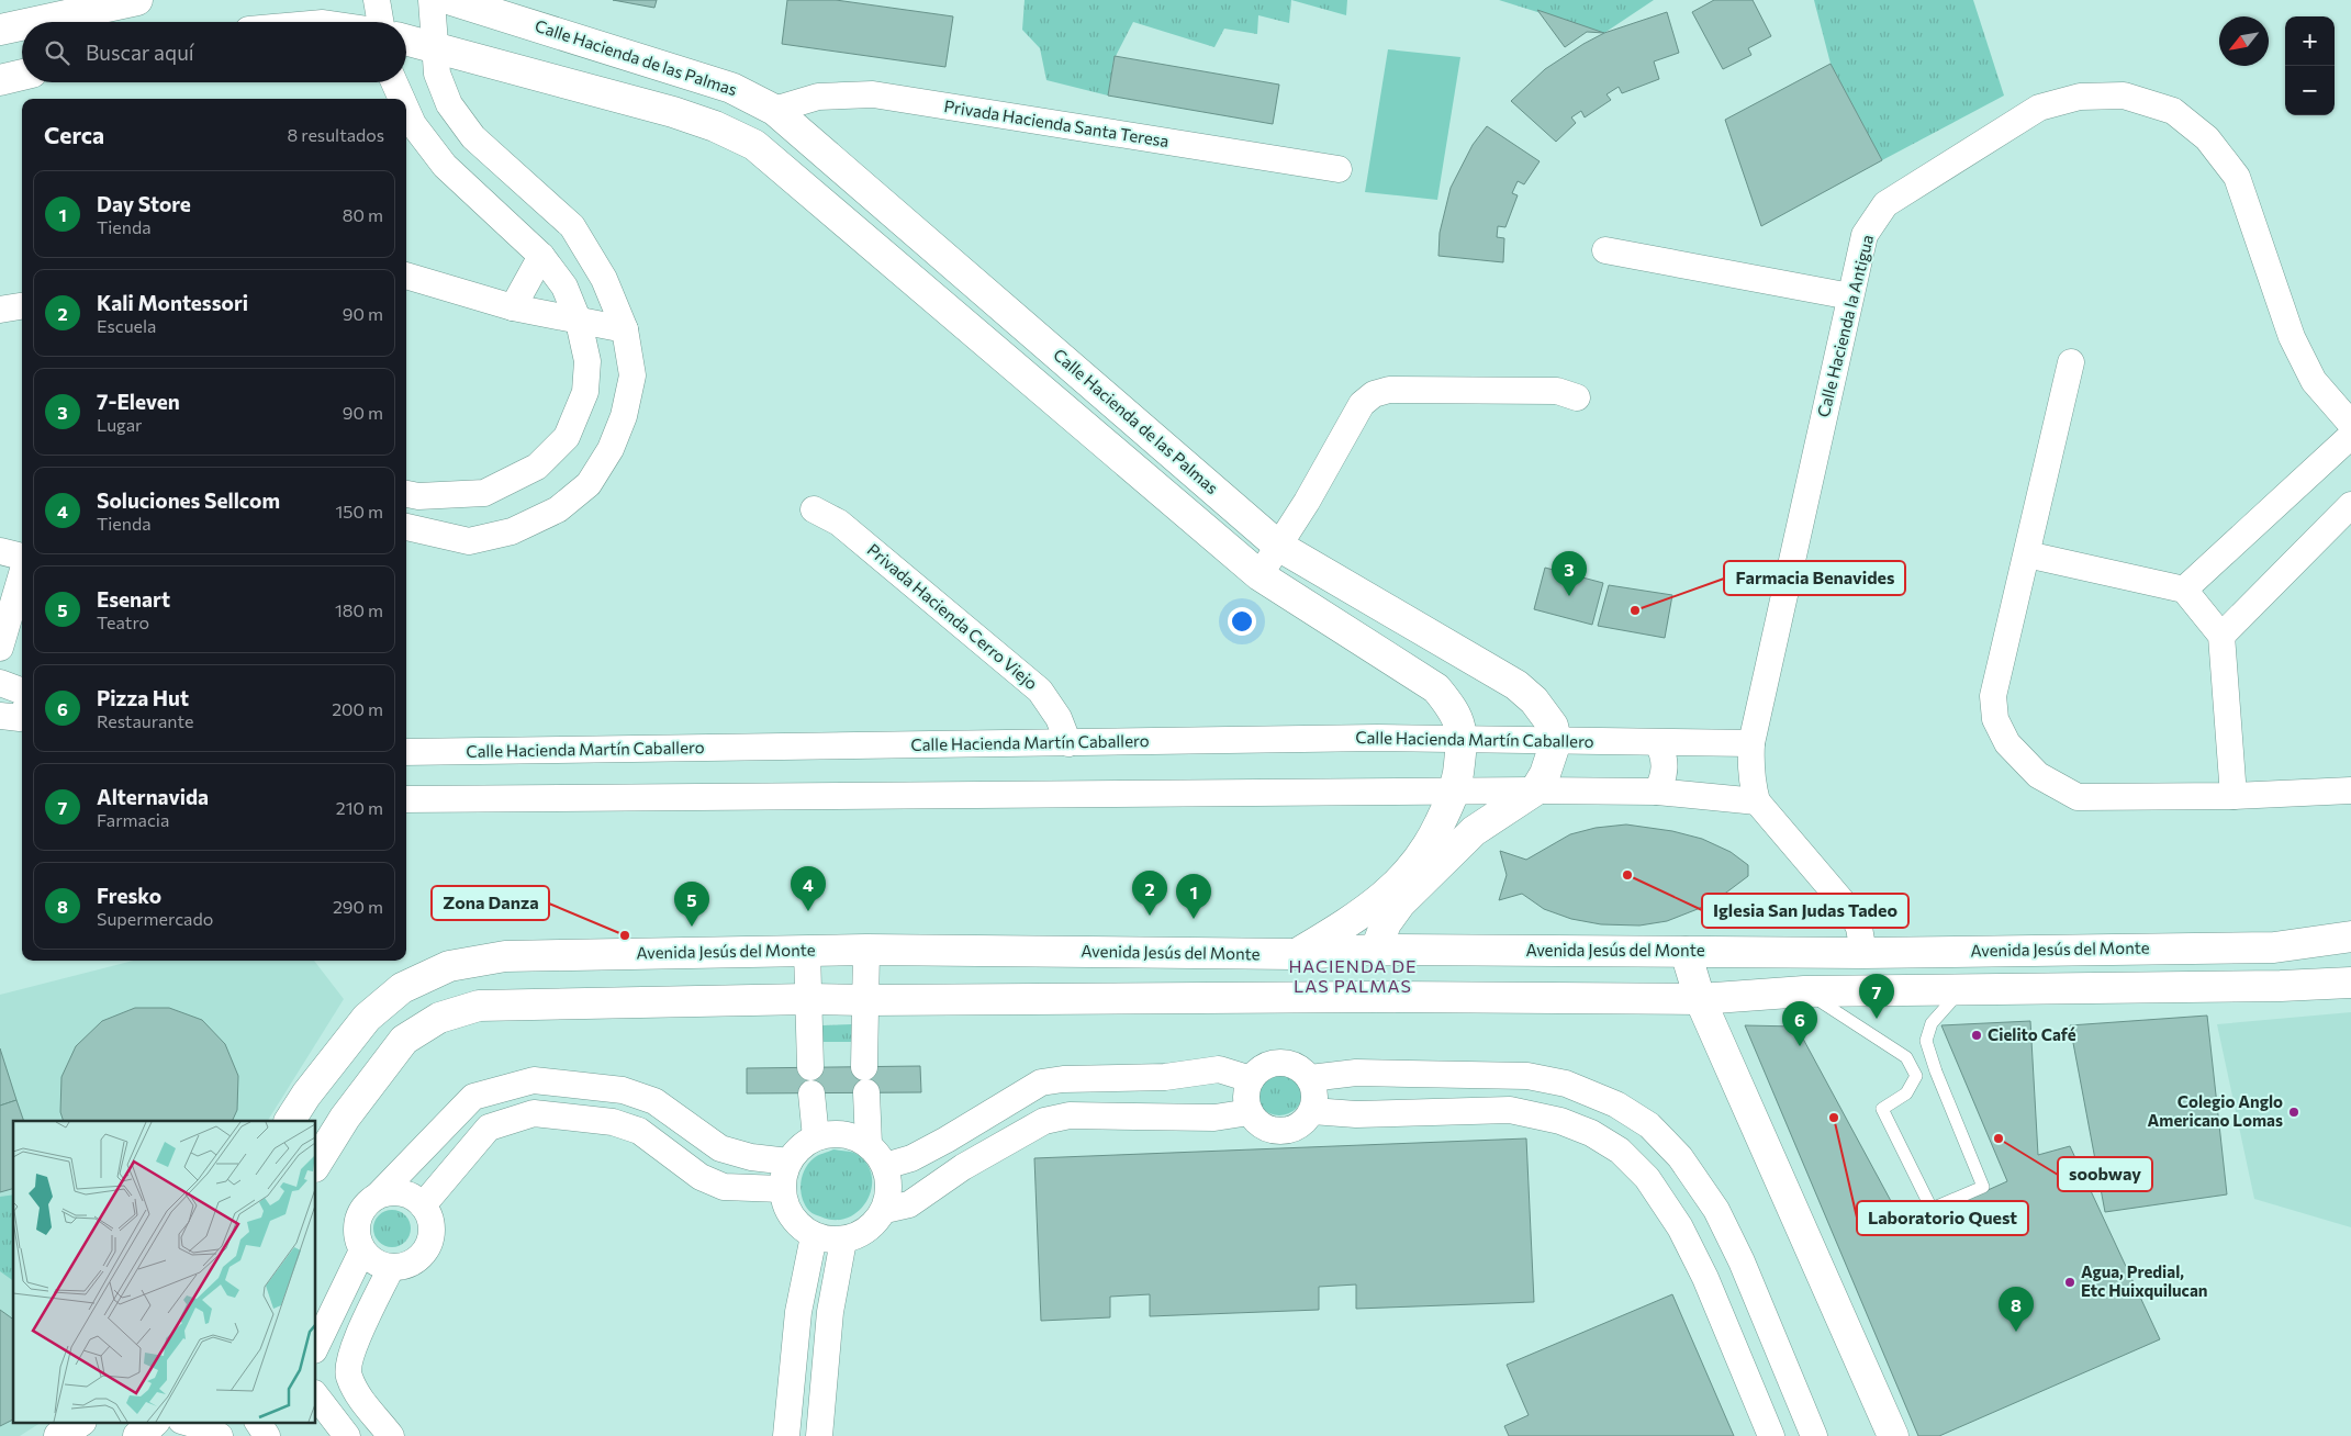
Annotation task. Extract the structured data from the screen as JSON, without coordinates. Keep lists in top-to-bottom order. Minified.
{"streets":{"main road":["Calle Hacienda de las Palmas","Avenida Jesús del Monte"],"street":["Privada Hacienda Santa Teresa","Calle Hacienda la Antigua","Privada Hacienda Cerro Viejo","Calle Hacienda Martín Caballero"]},"crossings":[["Calle Hacienda de las Palmas","Privada Hacienda Santa Teresa"],["Calle Hacienda de las Palmas","Calle Hacienda Martín Caballero"],["Calle Hacienda la Antigua","Calle Hacienda Martín Caballero"],["Privada Hacienda Cerro Viejo","Calle Hacienda Martín Caballero"]],"districts":["HACIENDA DE LAS PALMAS"],"places":["Farmacia Benavides","Iglesia San Judas Tadeo","Zona Danza","Cielito Café","Colegio Anglo Americano Lomas","Laboratorio Quest","soobway","Agua, Predial, Etc Huixquilucan"],"north":"bottom left","page":{"map_buttons":["+","−"],"search":"Buscar aquí","heading":["Cerca","8 resultados"],"list":[{"mark":"1","name":"Day Store","note":"Tienda","value":"80 m"},{"mark":"2","name":"Kali Montessori","note":"Escuela","value":"90 m"},{"mark":"3","name":"7-Eleven","note":"Lugar","value":"90 m"},{"mark":"4","name":"Soluciones Sellcom","note":"Tienda","value":"150 m"},{"mark":"5","name":"Esenart","note":"Teatro","value":"180 m"},{"mark":"6","name":"Pizza Hut","note":"Restaurante","value":"200 m"},{"mark":"7","name":"Alternavida","note":"Farmacia","value":"210 m"},{"mark":"8","name":"Fresko","note":"Supermercado","value":"290 m"}],"pins":["3","4","2","1","5","7","6","8"]}}
